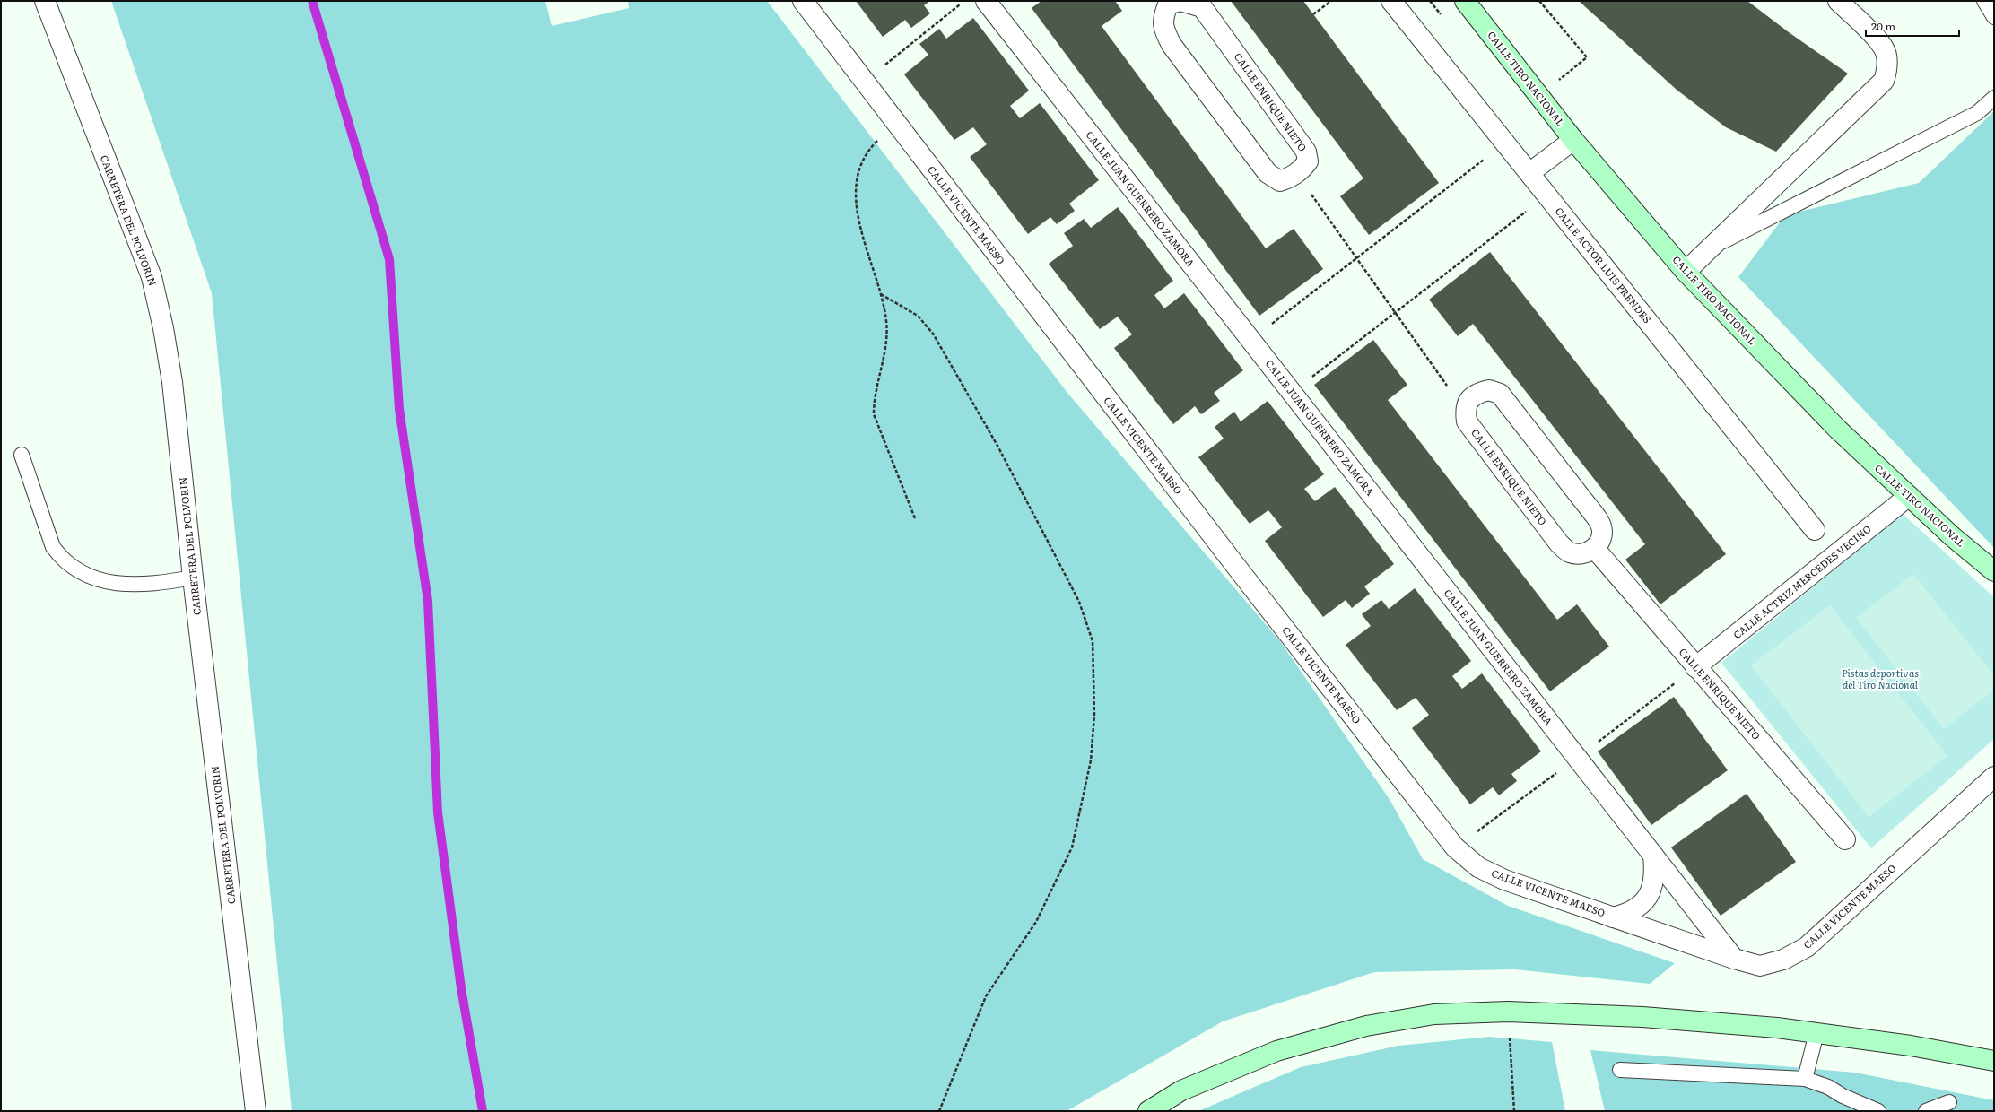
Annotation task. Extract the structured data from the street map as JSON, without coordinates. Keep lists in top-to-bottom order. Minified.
{"streets":{"street":["CALLE TIRO NACIONAL","CALLE ENRIQUE NIETO","CALLE JUAN GUERRERO ZAMORA","CALLE VICENTE MAESO","CARRETERA DEL POLVORIN","CALLE ACTOR LUIS PRENDES","CALLE ACTRIZ MERCEDES VECINO"]},"crossings":[["CALLE TIRO NACIONAL","CALLE ACTRIZ MERCEDES VECINO"],["CALLE ENRIQUE NIETO","CALLE ACTRIZ MERCEDES VECINO"],["CALLE JUAN GUERRERO ZAMORA","CALLE VICENTE MAESO"]],"parks":["Pistas deportivas del Tiro Nacional"],"scale_bar":"20 m"}
